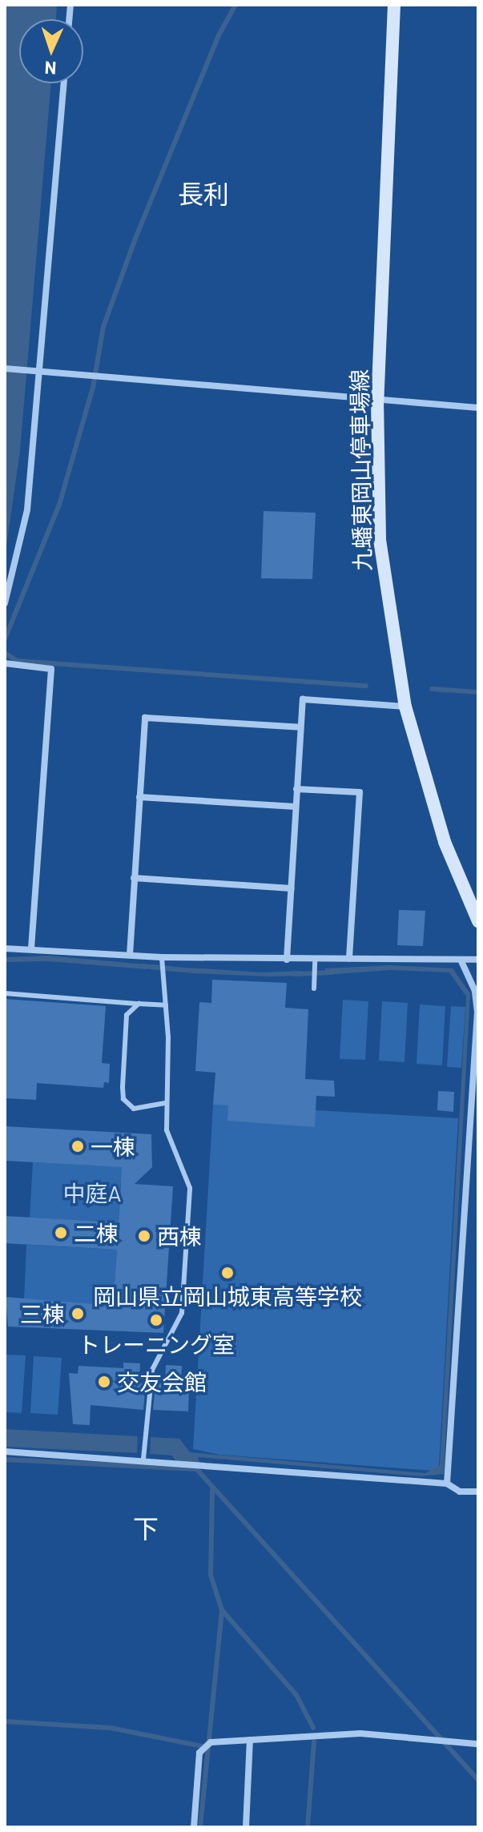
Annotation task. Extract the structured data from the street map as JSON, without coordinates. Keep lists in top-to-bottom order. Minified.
{"streets":{"main road":["九蟠東岡山停車場線"]},"districts":["長利","下"],"parks":["中庭A"],"places":["一棟","二棟","西棟","岡山県立岡山城東高等学校","三棟","トレーニング室","交友会館"],"north":"bottom"}
